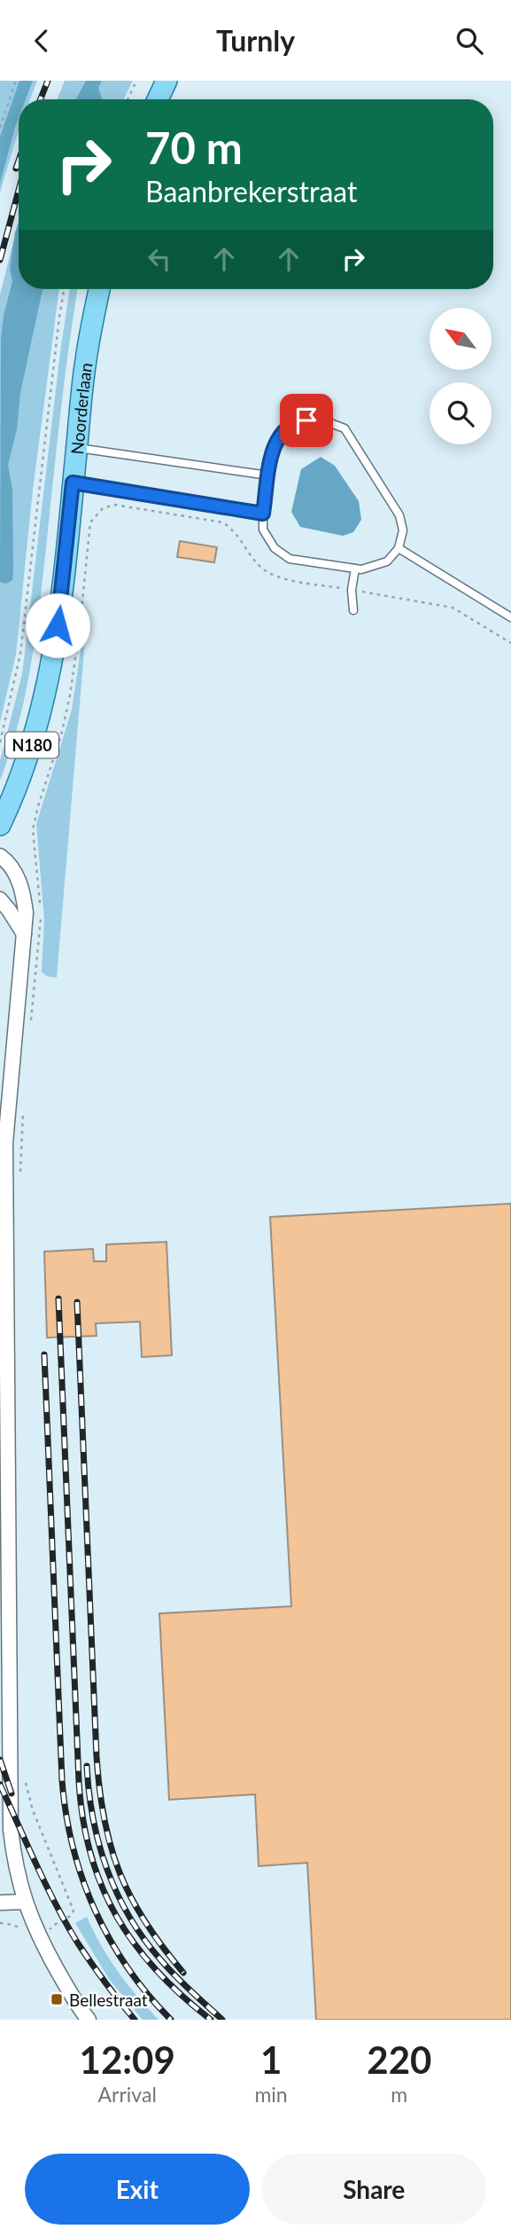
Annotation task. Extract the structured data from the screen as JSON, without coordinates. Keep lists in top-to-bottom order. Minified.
{"streets":{"main road":["Noorderlaan","N180"]},"places":{"transit":["Bellestraat"]},"north":"top left","page":{"header":"Turnly","turn":["70 m","Baanbrekerstraat"],"eta":["12:09","Arrival","1","min","220","m"],"buttons":["Exit","Share"]}}
